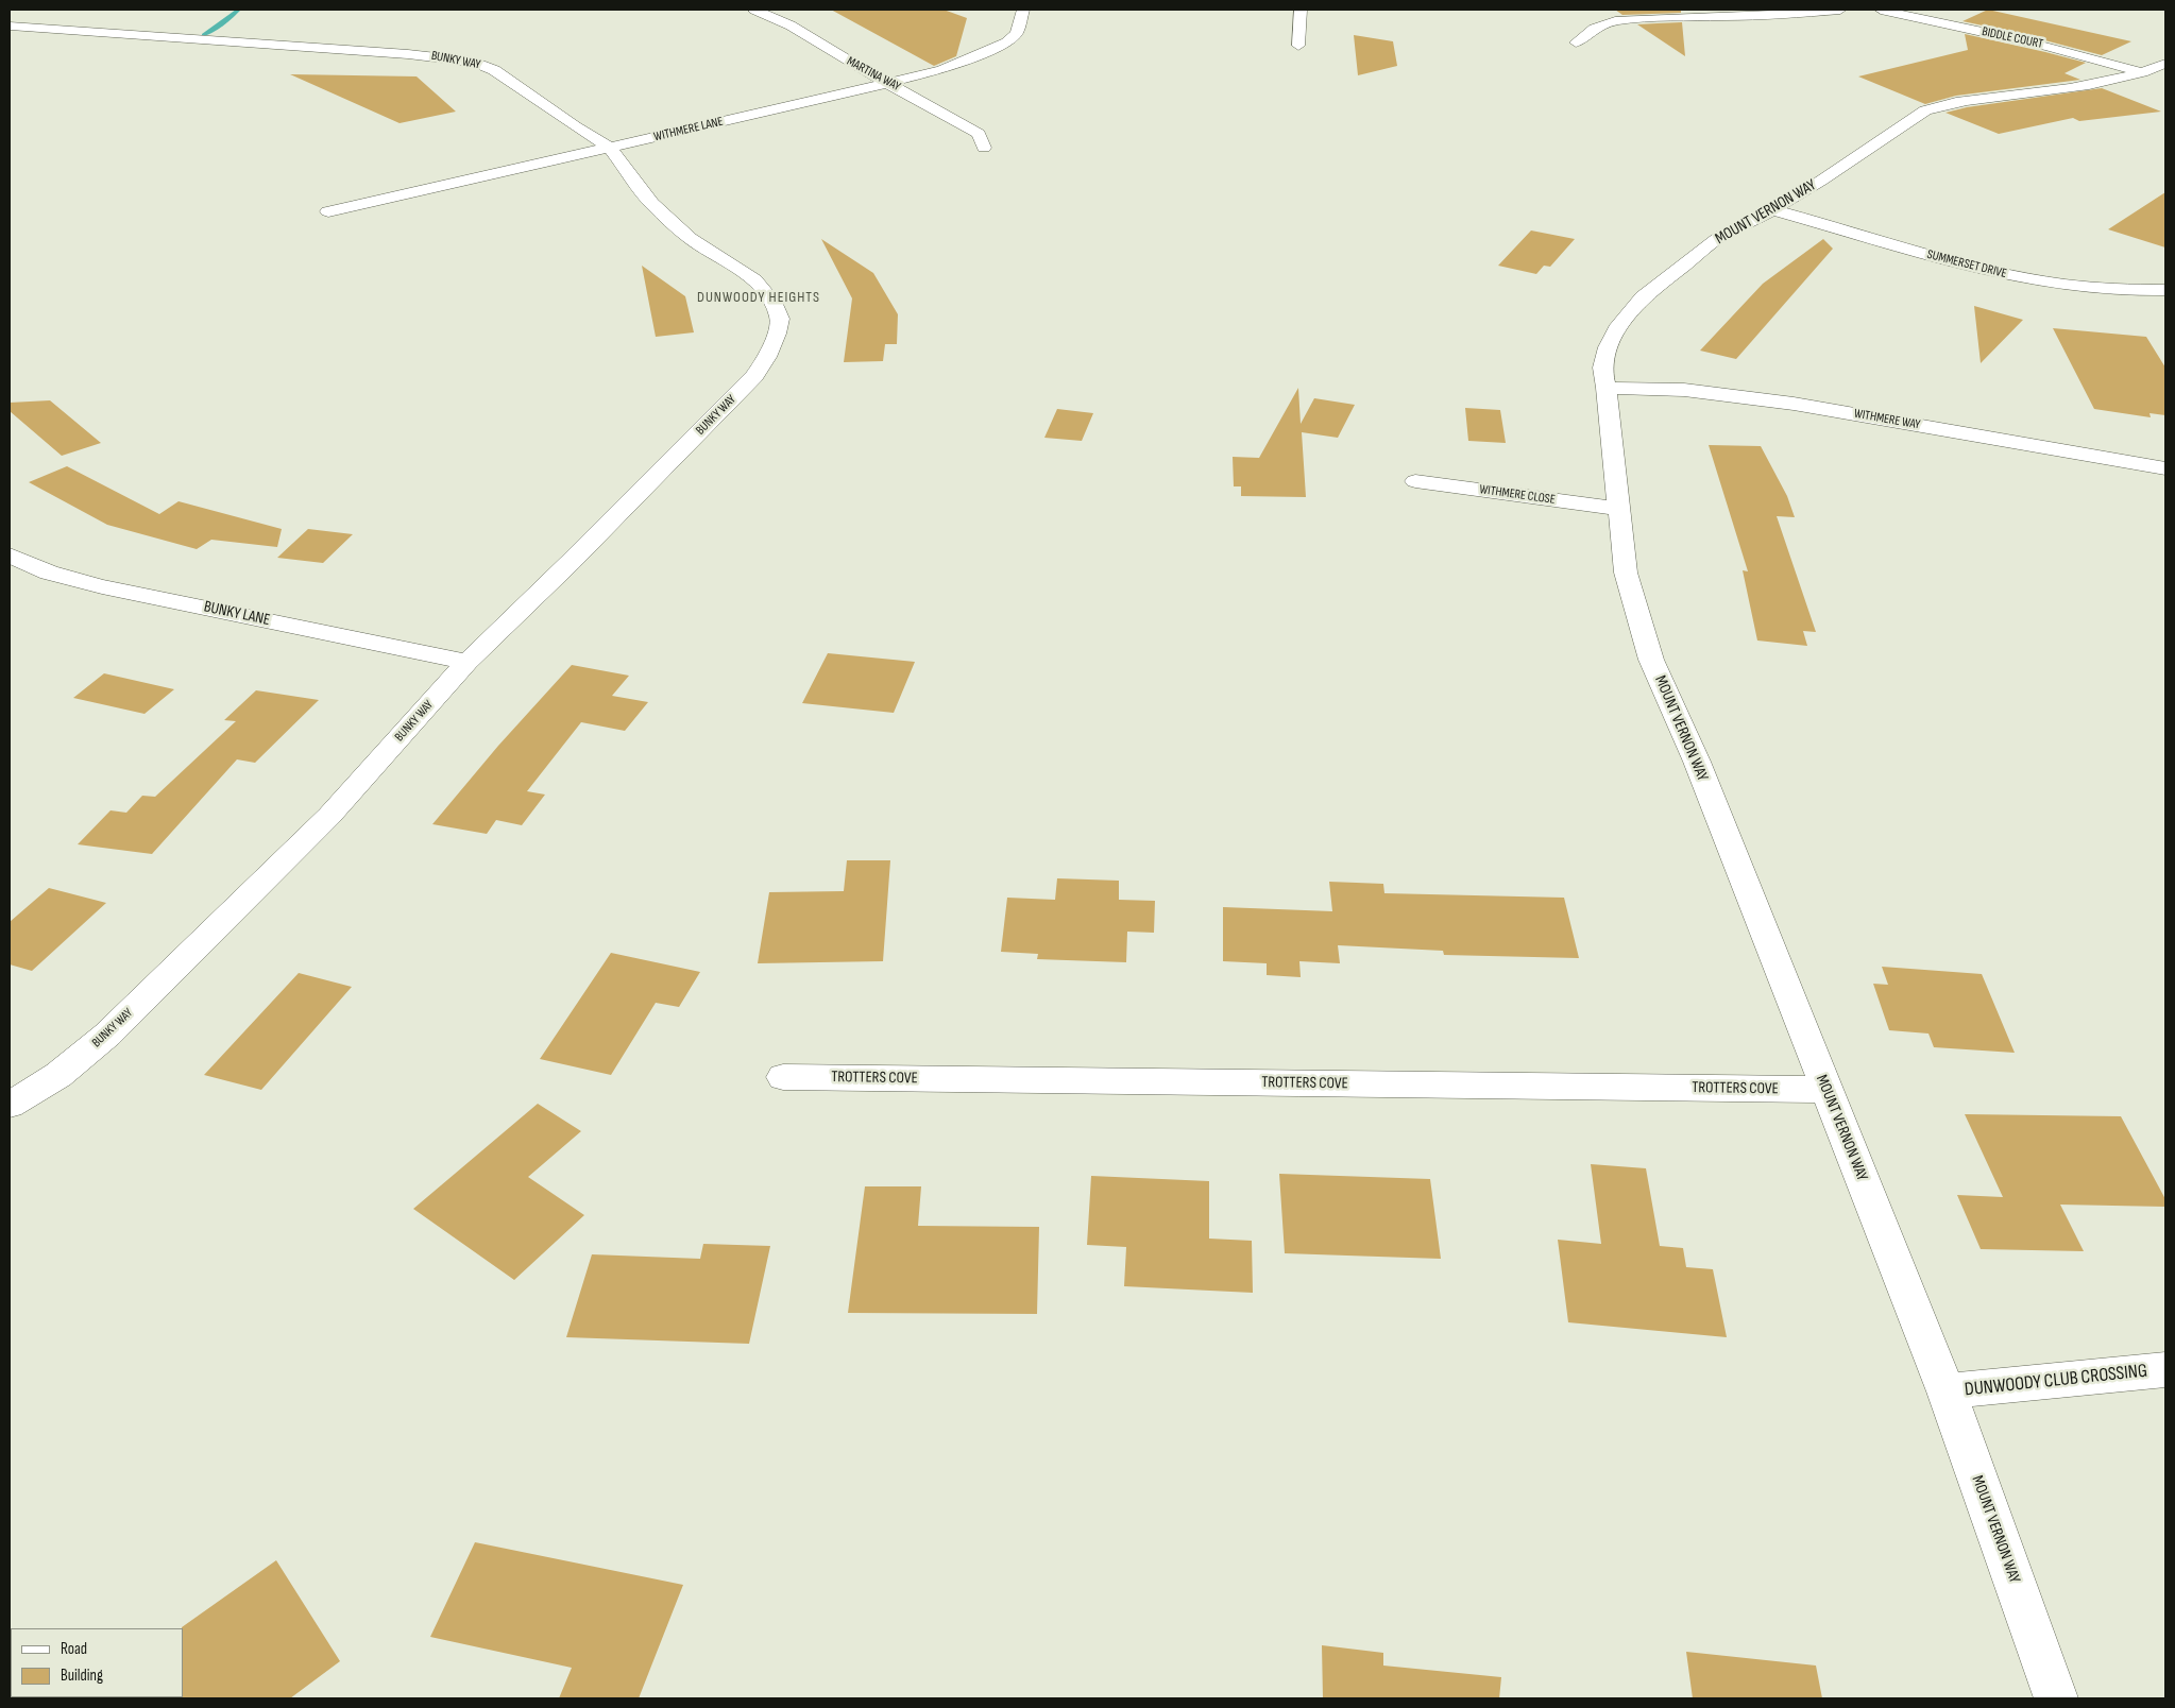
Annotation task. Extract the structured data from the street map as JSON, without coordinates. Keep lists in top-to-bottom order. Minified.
{"streets":{"street":["BIDDLE COURT","BUNKY WAY","MARTINA WAY","WITHMERE LANE","MOUNT VERNON WAY","SUMMERSET DRIVE","WITHMERE WAY","WITHMERE CLOSE","BUNKY LANE","TROTTERS COVE","DUNWOODY CLUB CROSSING"]},"crossings":[["BIDDLE COURT","MOUNT VERNON WAY"],["BUNKY WAY","WITHMERE LANE"],["BUNKY WAY","BUNKY LANE"],["MARTINA WAY","WITHMERE LANE"],["MOUNT VERNON WAY","SUMMERSET DRIVE"],["MOUNT VERNON WAY","WITHMERE WAY"],["MOUNT VERNON WAY","WITHMERE CLOSE"],["MOUNT VERNON WAY","TROTTERS COVE"],["MOUNT VERNON WAY","DUNWOODY CLUB CROSSING"]],"districts":["DUNWOODY HEIGHTS"],"legend":["Road","Building"]}
